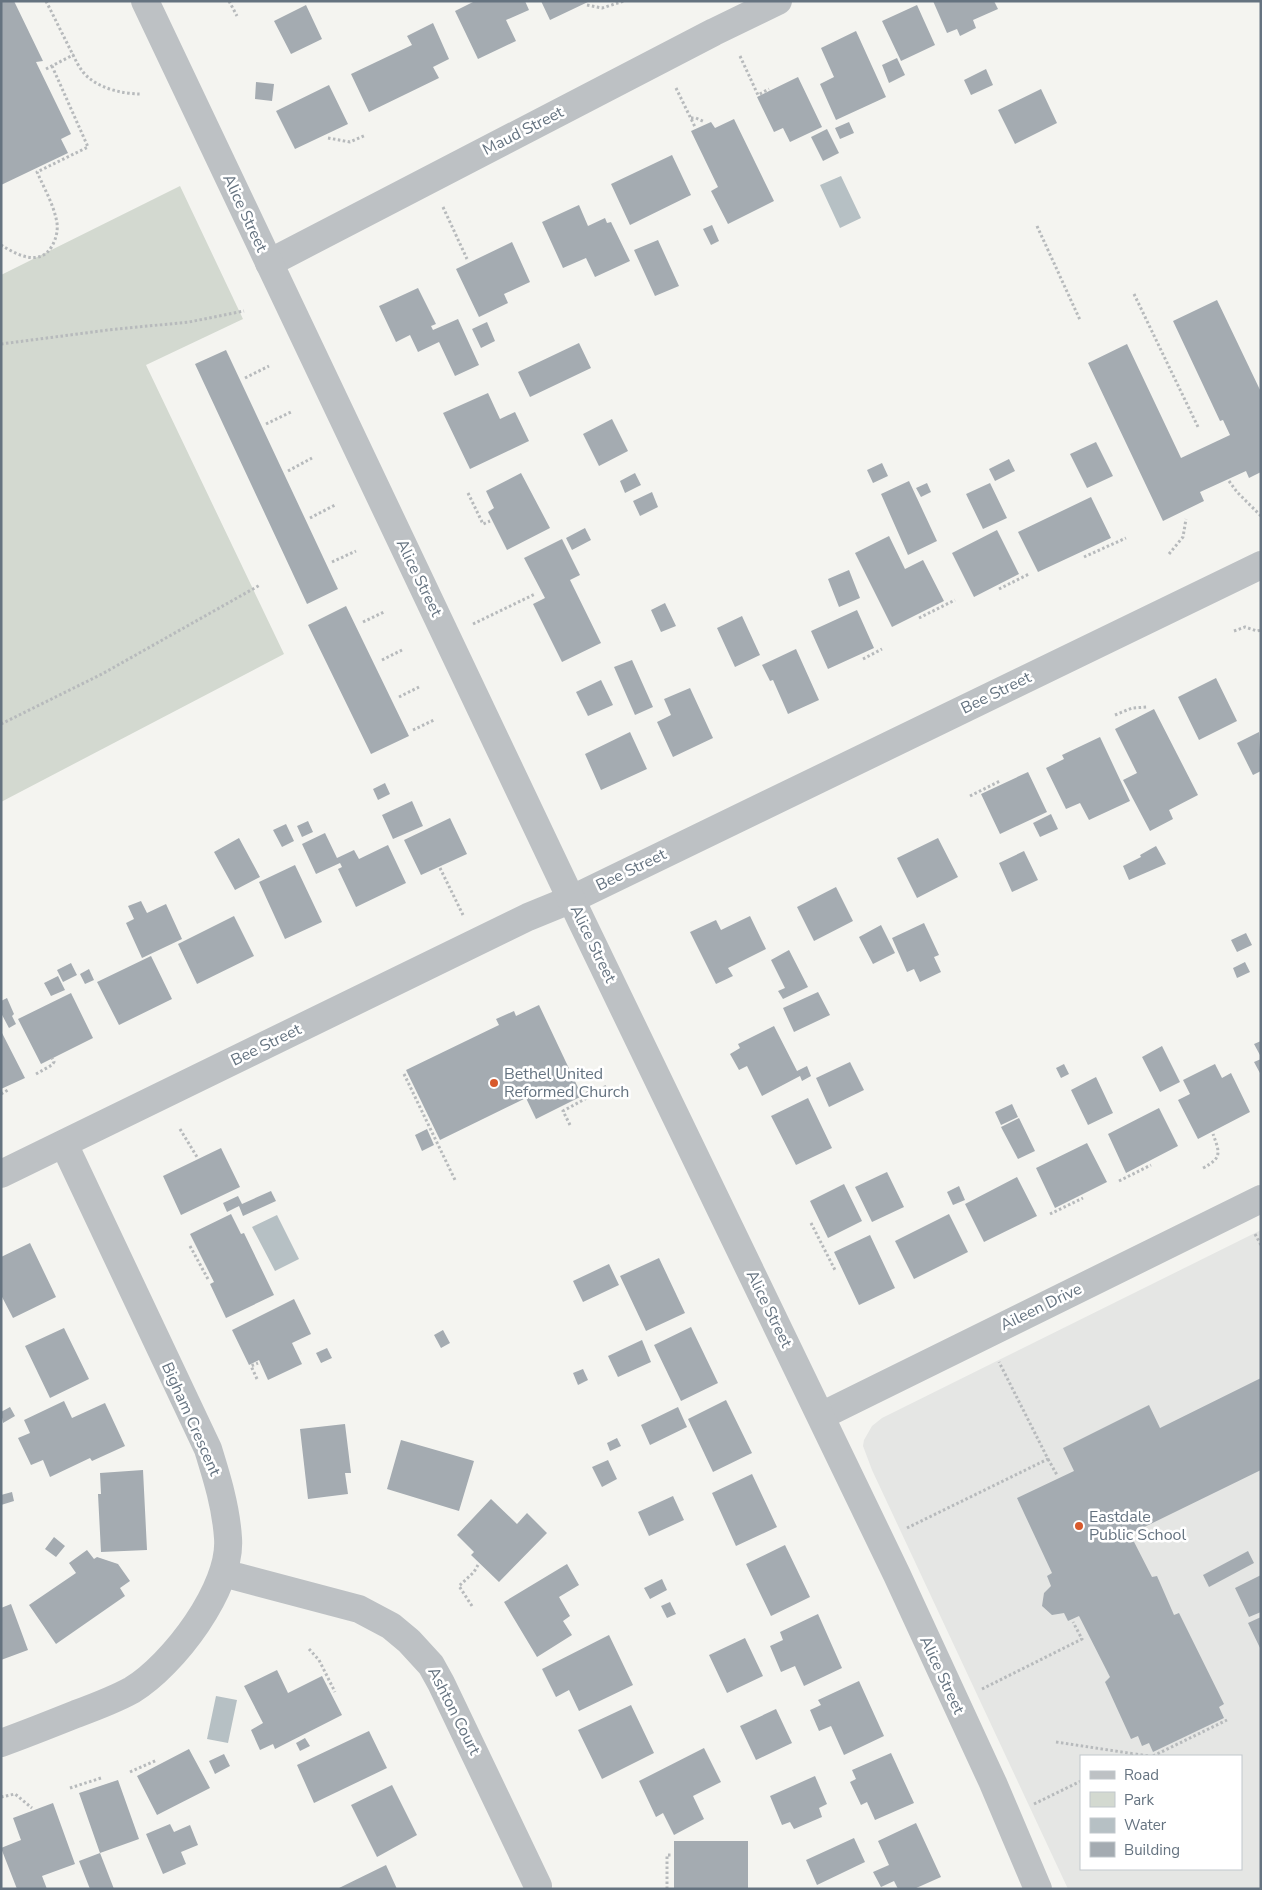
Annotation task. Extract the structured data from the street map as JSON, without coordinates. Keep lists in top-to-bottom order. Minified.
{"streets":{"street":["Maud Street","Alice Street","Bee Street","Aileen Drive","Bigham Crescent","Ashton Court"]},"crossings":[["Maud Street","Alice Street"],["Alice Street","Bee Street"],["Alice Street","Aileen Drive"],["Bee Street","Bigham Crescent"],["Bigham Crescent","Ashton Court"]],"places":["Bethel United Reformed Church","Eastdale Public School"],"legend":["Road","Park","Water","Building"]}
